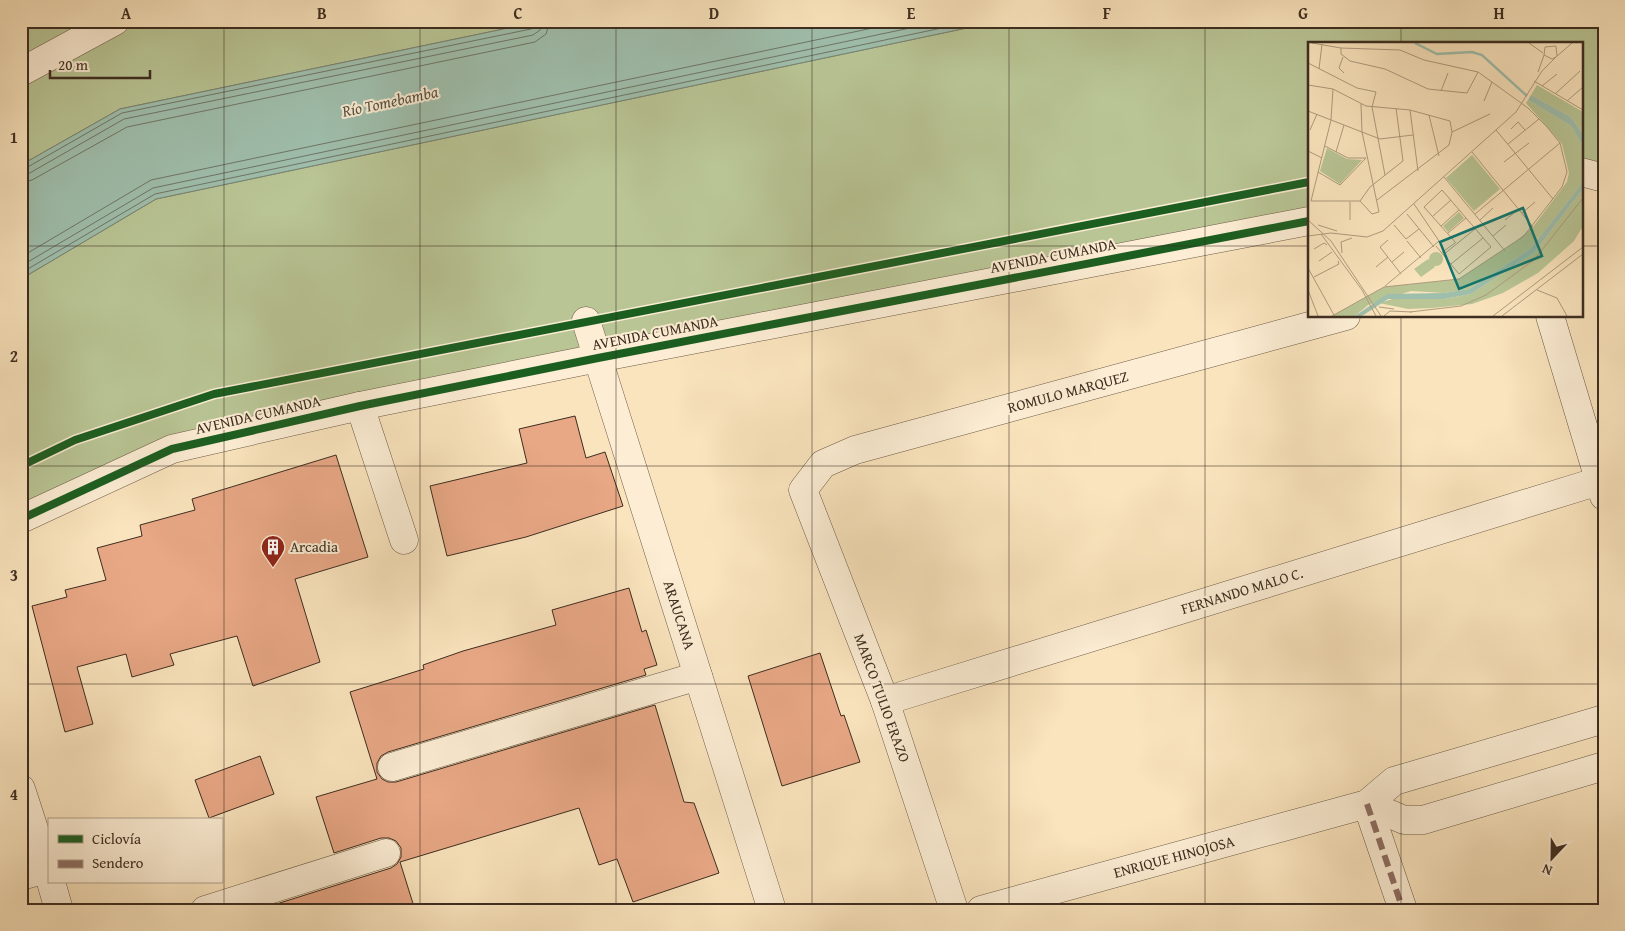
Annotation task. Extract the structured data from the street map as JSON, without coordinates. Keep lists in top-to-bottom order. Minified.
{"streets":{"street":["AVENIDA CUMANDA","ROMULO MARQUEZ","FERNANDO MALO C.","ARAUCANA","MARCO TULIO ERAZO","ENRIQUE HINOJOSA"]},"crossings":[["AVENIDA CUMANDA","ARAUCANA"],["ROMULO MARQUEZ","MARCO TULIO ERAZO"],["FERNANDO MALO C.","MARCO TULIO ERAZO"]],"water":["Río Tomebamba"],"places":{"building":["Arcadia"]},"legend":["Ciclovía","Sendero"],"scale_bar":"20 m","north":"bottom","grid":{"columns":["A","B","C","D","E","F","G","H"],"rows":["1","2","3","4"]}}
